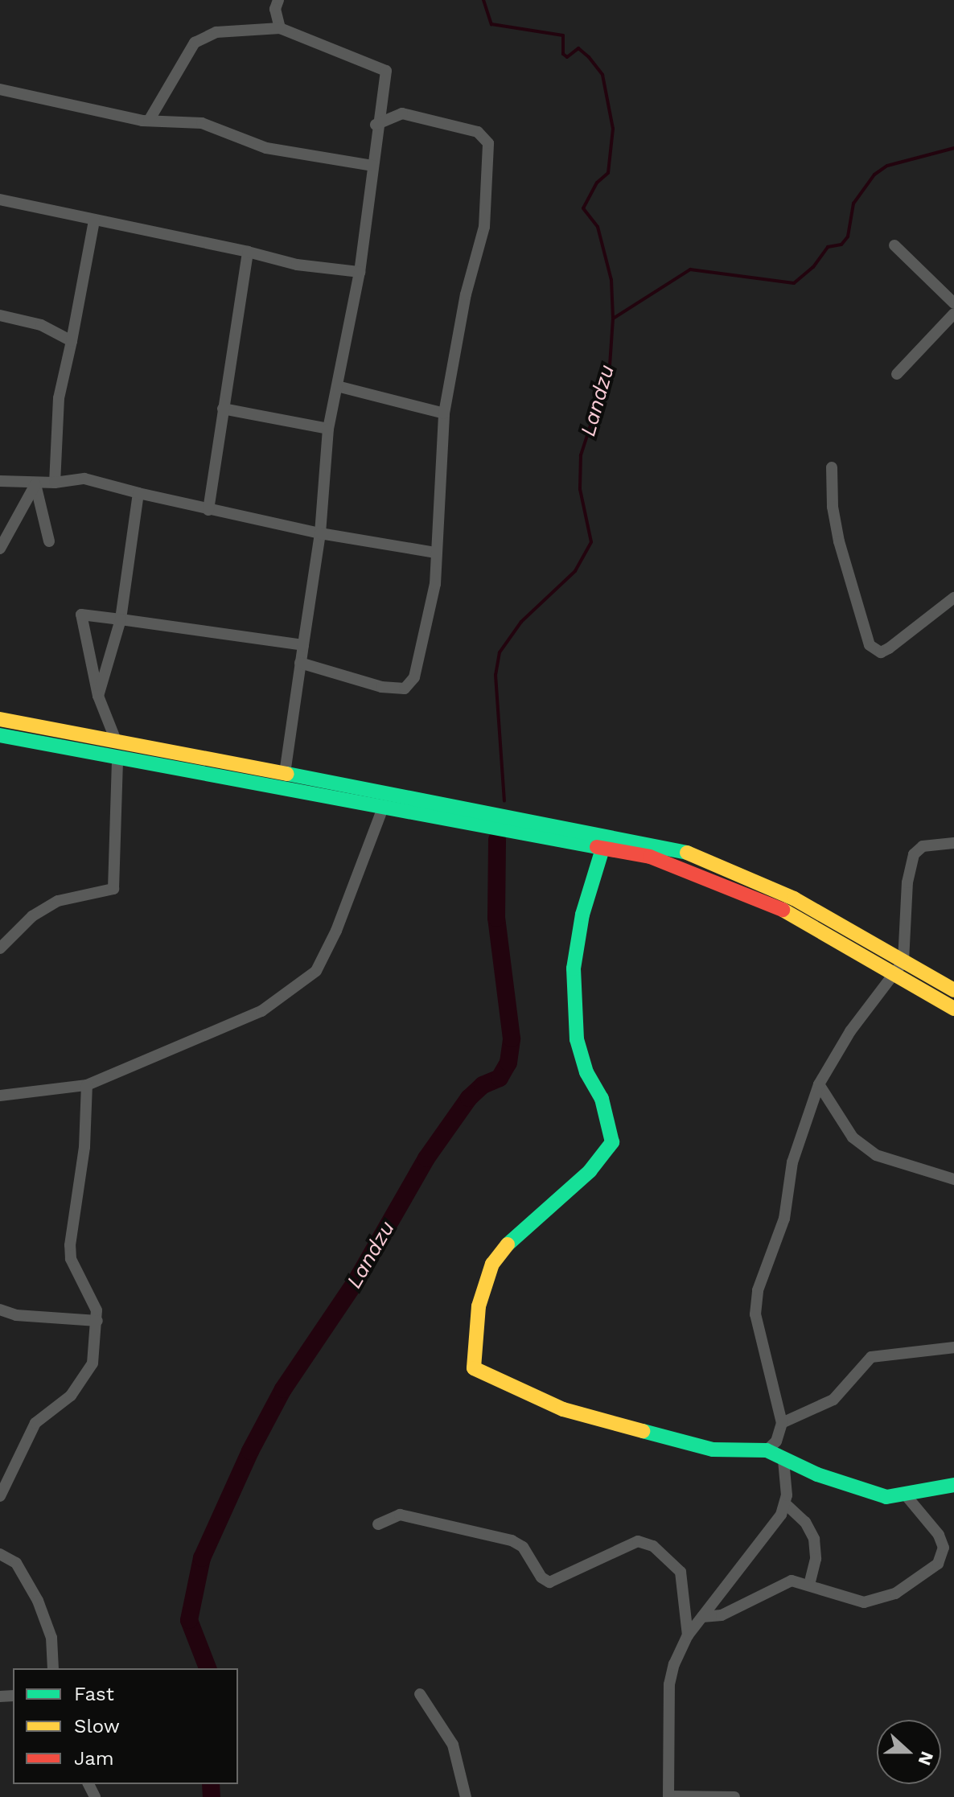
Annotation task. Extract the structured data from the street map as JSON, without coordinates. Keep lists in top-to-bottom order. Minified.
{"water":["Landzu"],"legend":["Fast","Slow","Jam"],"north":"right"}
